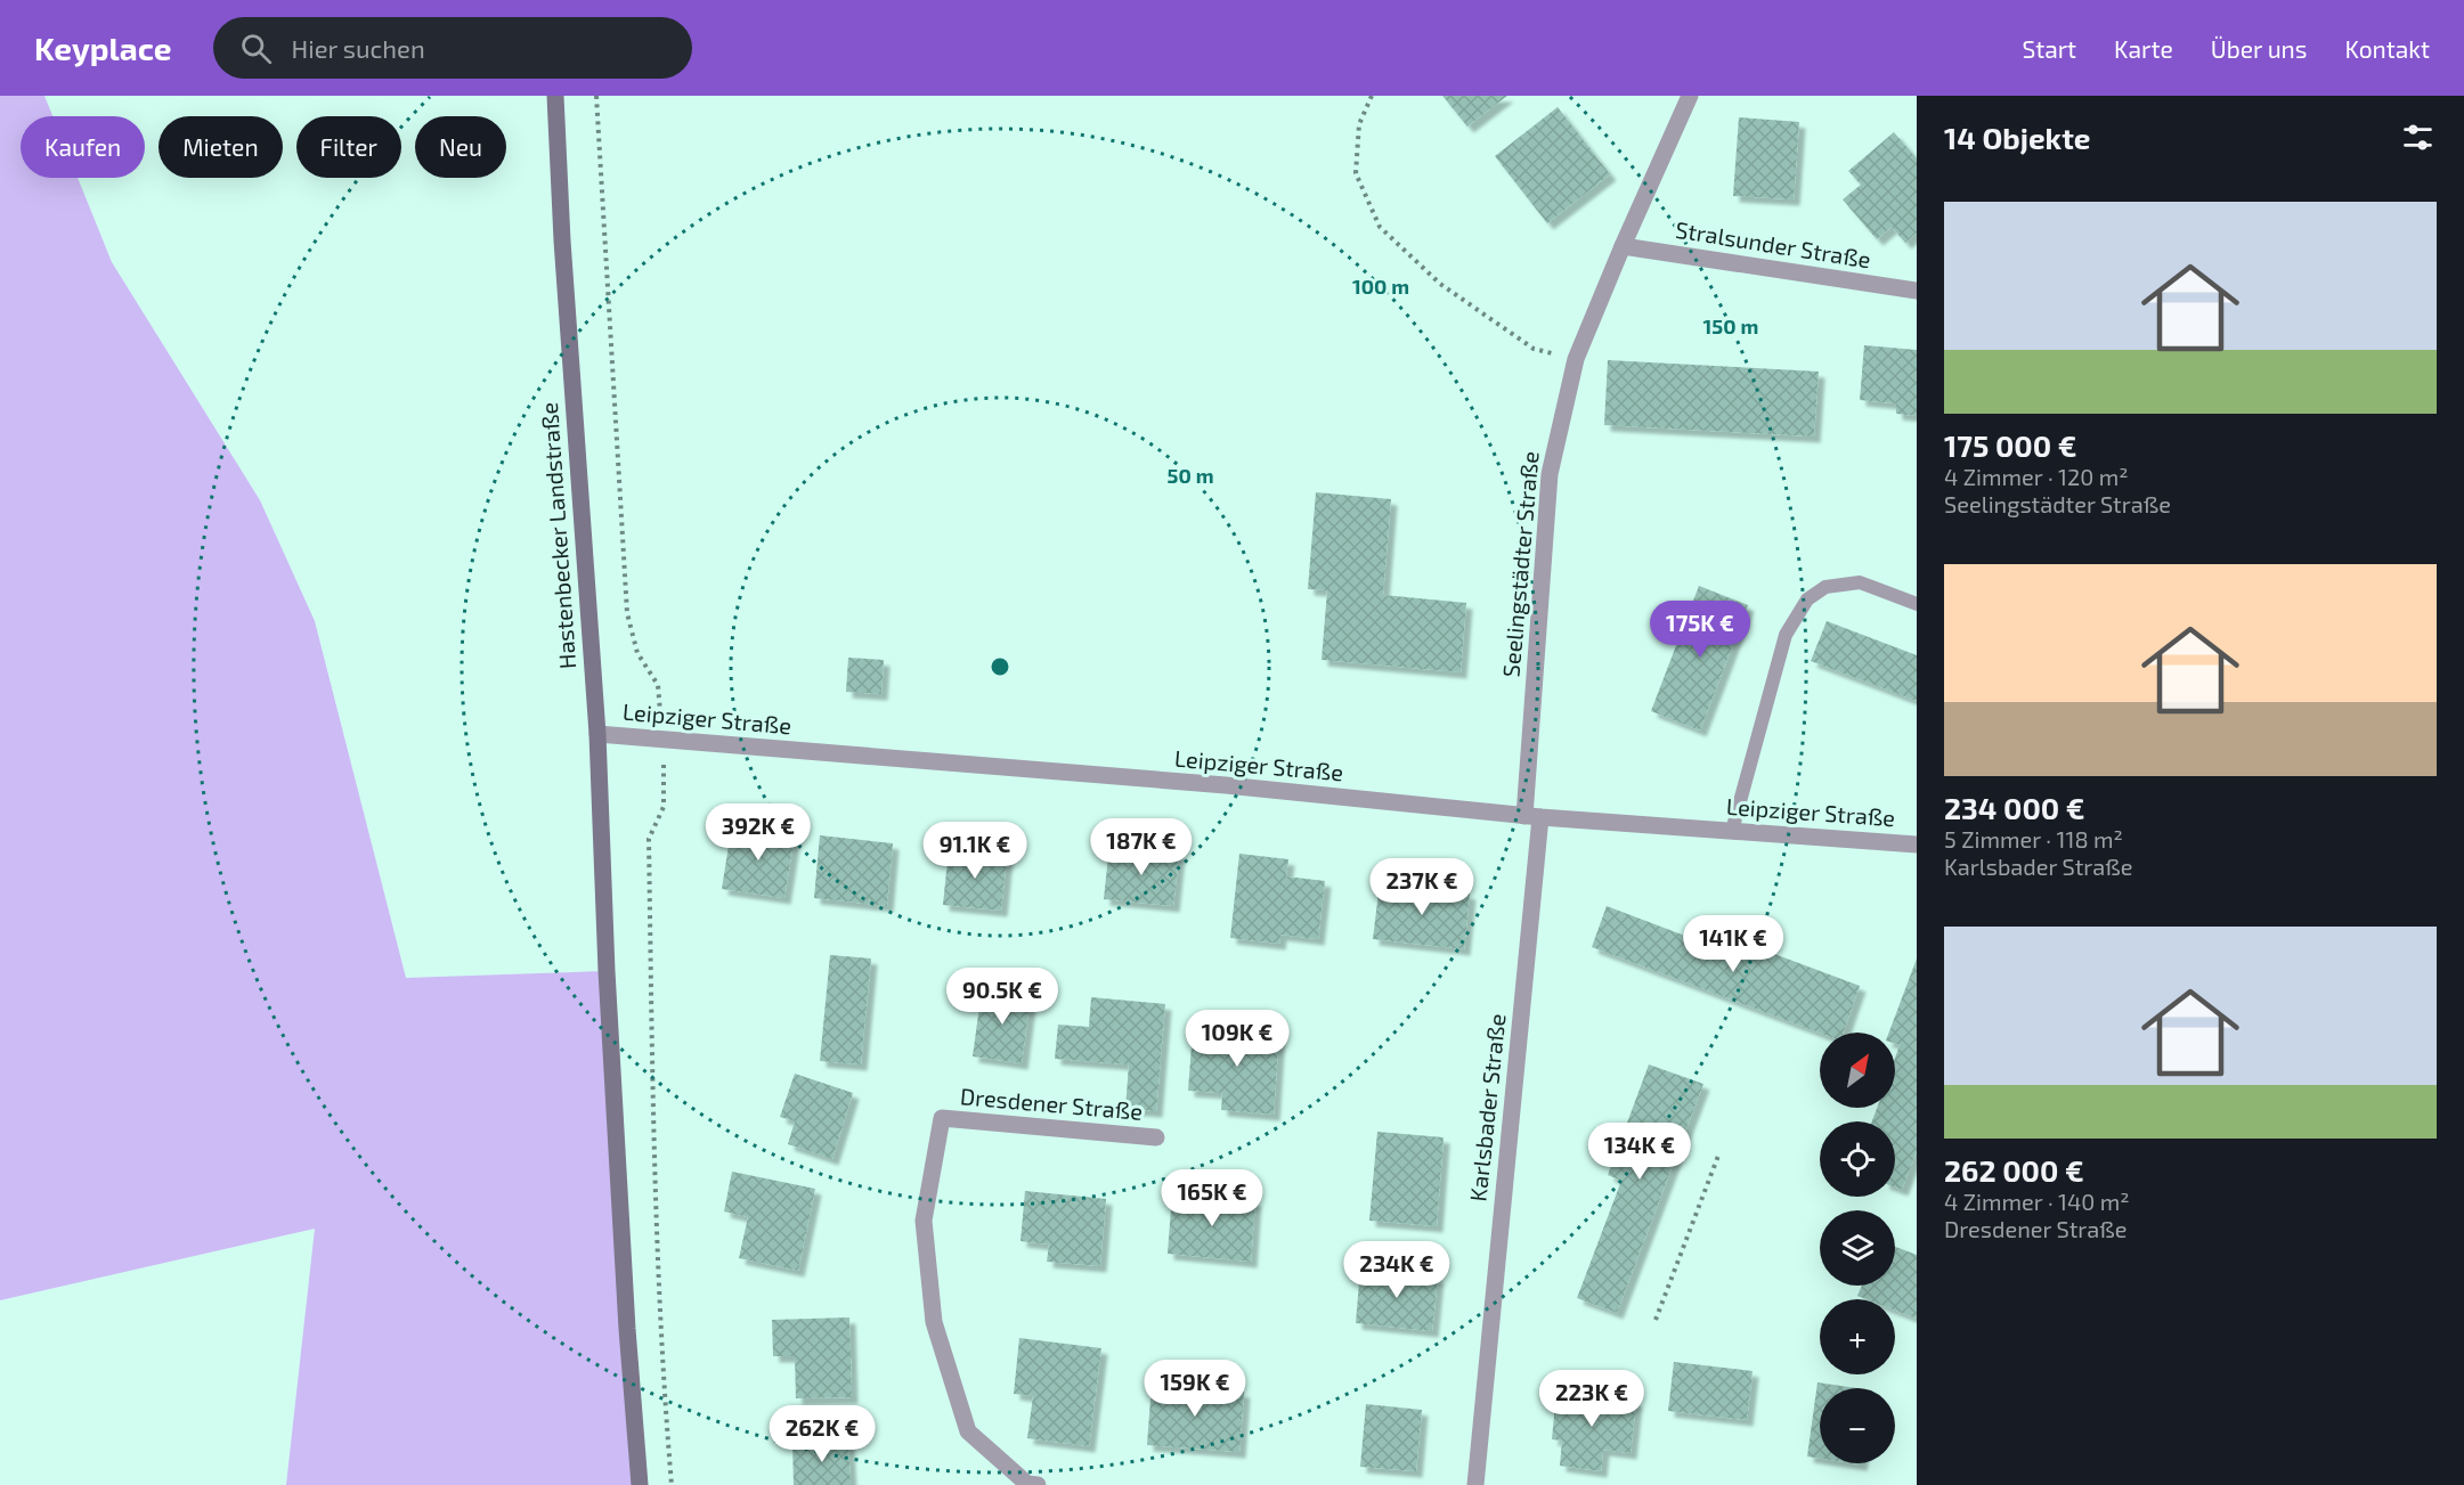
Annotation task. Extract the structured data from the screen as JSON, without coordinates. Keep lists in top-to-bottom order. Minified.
{"streets":{"main road":["Hastenbecker Landstraße"],"street":["Stralsunder Straße","Seelingstädter Straße","Leipziger Straße","Dresdener Straße","Karlsbader Straße"]},"crossings":[["Stralsunder Straße","Seelingstädter Straße"],["Hastenbecker Landstraße","Leipziger Straße"],["Seelingstädter Straße","Leipziger Straße"],["Seelingstädter Straße","Karlsbader Straße"],["Leipziger Straße","Karlsbader Straße"]],"north":"top right","page":{"header":"Keyplace","search":"Hier suchen","nav":["Start","Karte","Über uns","Kontakt"],"heading":"14 Objekte","chip":["Kaufen","Mieten","Filter","Neu"],"list":[{"name":"175 000 €","note":"4 Zimmer · 120 m² · Seelingstädter Straße"},{"name":"234 000 €","note":"5 Zimmer · 118 m² · Karlsbader Straße"},{"name":"262 000 €","note":"4 Zimmer · 140 m² · Dresdener Straße"}],"price":["175K €","392K €","187K €","91.1K €","237K €","141K €","90.5K €","109K €","134K €","165K €","234K €","159K €","223K €","262K €"],"map_buttons":["+","−"]},"rings":["100 m","150 m","50 m"]}
